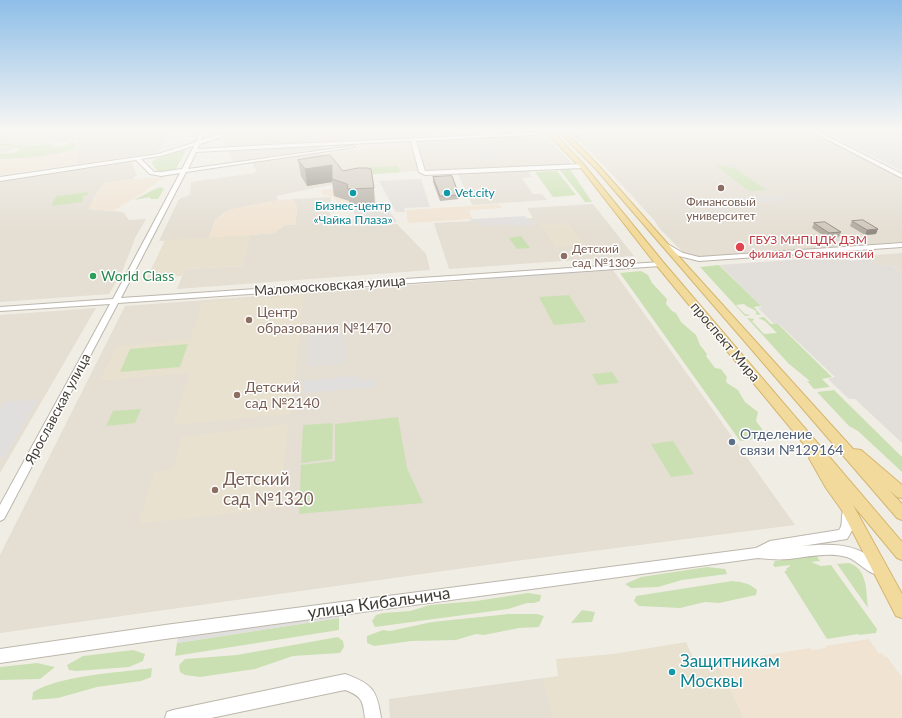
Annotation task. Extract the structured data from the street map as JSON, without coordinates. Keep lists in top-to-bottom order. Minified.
{"streets":{"main road":["проспект Мира"],"street":["Маломосковская улица","Ярославская улица","улица Кибальчича"]},"crossings":[["Маломосковская улица","проспект Мира"],["Маломосковская улица","Ярославская улица"]],"places":["Финансовый университет","Бизнес-центр «Чайка Плаза»","Vet.city","ГБУЗ МНПЦДК ДЗМ филиал Останкинский","Детский сад №1309","World Class","Центр образования №1470","Детский сад №2140","Отделение связи №129164","Детский сад №1320","Защитникам Москвы"]}
